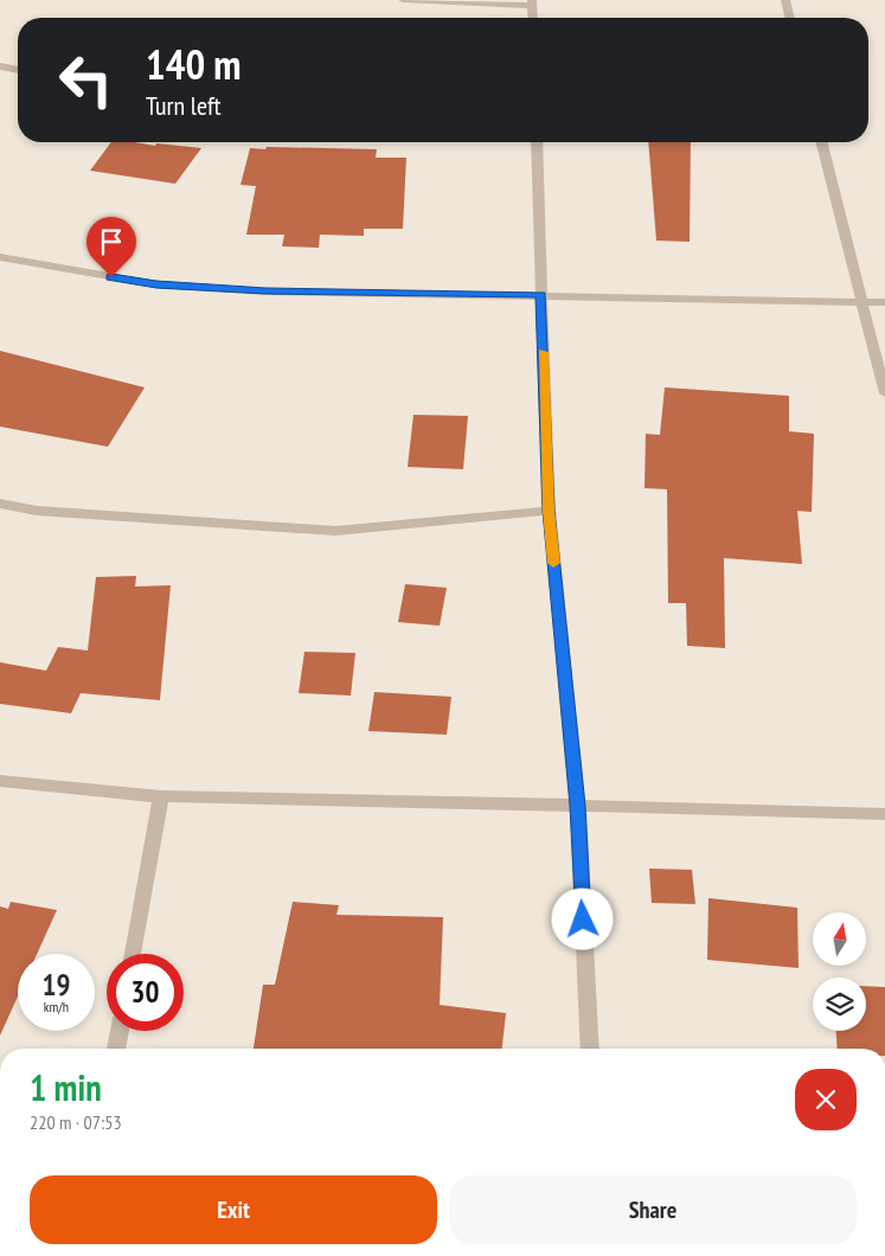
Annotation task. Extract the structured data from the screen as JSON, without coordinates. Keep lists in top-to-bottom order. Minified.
{"north":"top","page":{"turn":["140 m","Turn left"],"speed":"19 km/h","limit":"30","heading":["1 min","220 m · 07:53"],"buttons":["Exit","Share"]}}
